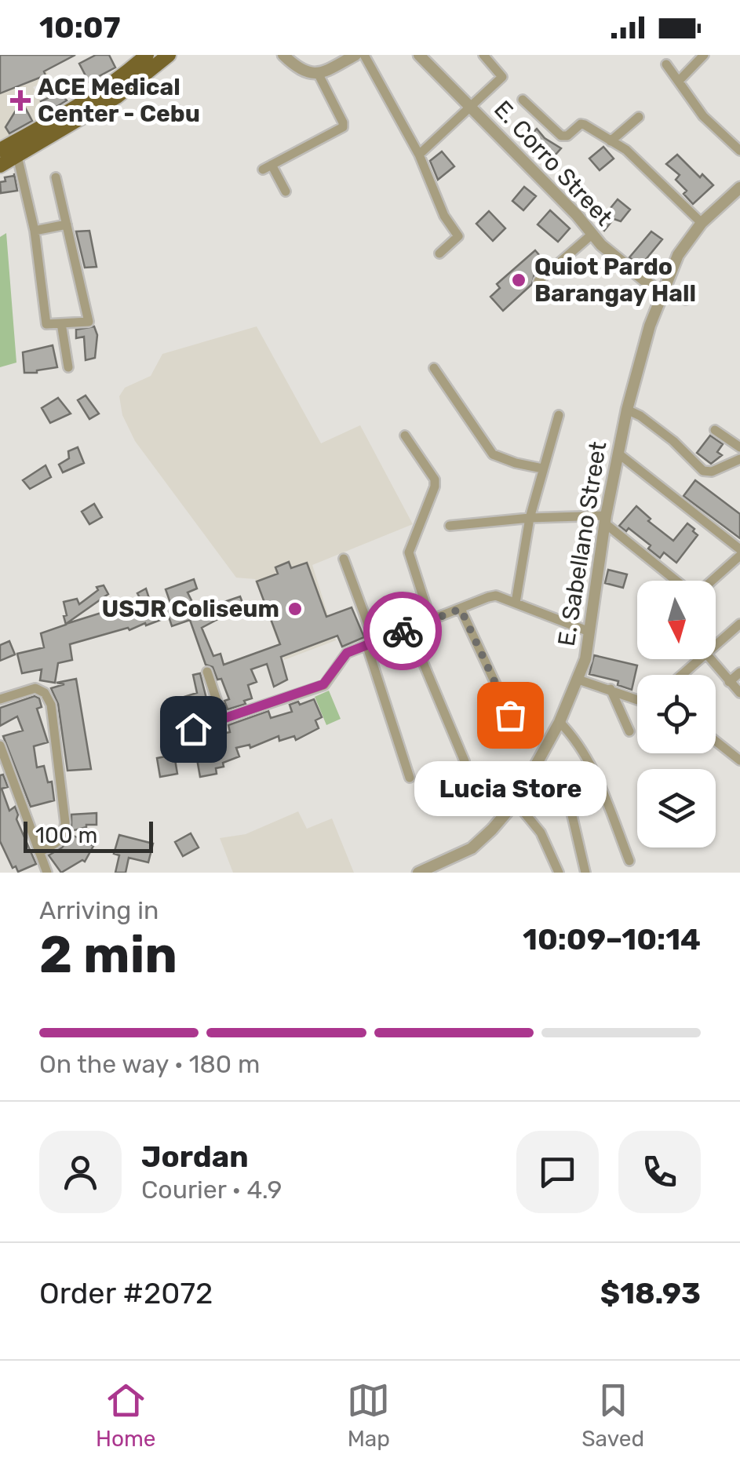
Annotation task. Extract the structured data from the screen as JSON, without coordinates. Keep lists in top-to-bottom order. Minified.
{"streets":{"street":["E. Corro Street","E. Sabellano Street"]},"crossings":[["E. Corro Street","E. Sabellano Street"]],"places":{"health":["ACE Medical Center - Cebu"],"other":["Quiot Pardo Barangay Hall","USJR Coliseum","Lucia Store"]},"scale_bar":"100 m","north":"bottom","page":{"status":"10:07","bubble":"Lucia Store","scale":"100 m","heading":["2 min","Arriving in","10:09–10:14"],"panel":["Jordan","Courier · 4.9","Order #2072","$18.93"],"bar":"On the way · 180 m","tabs":["Home","Map","Saved"]}}
